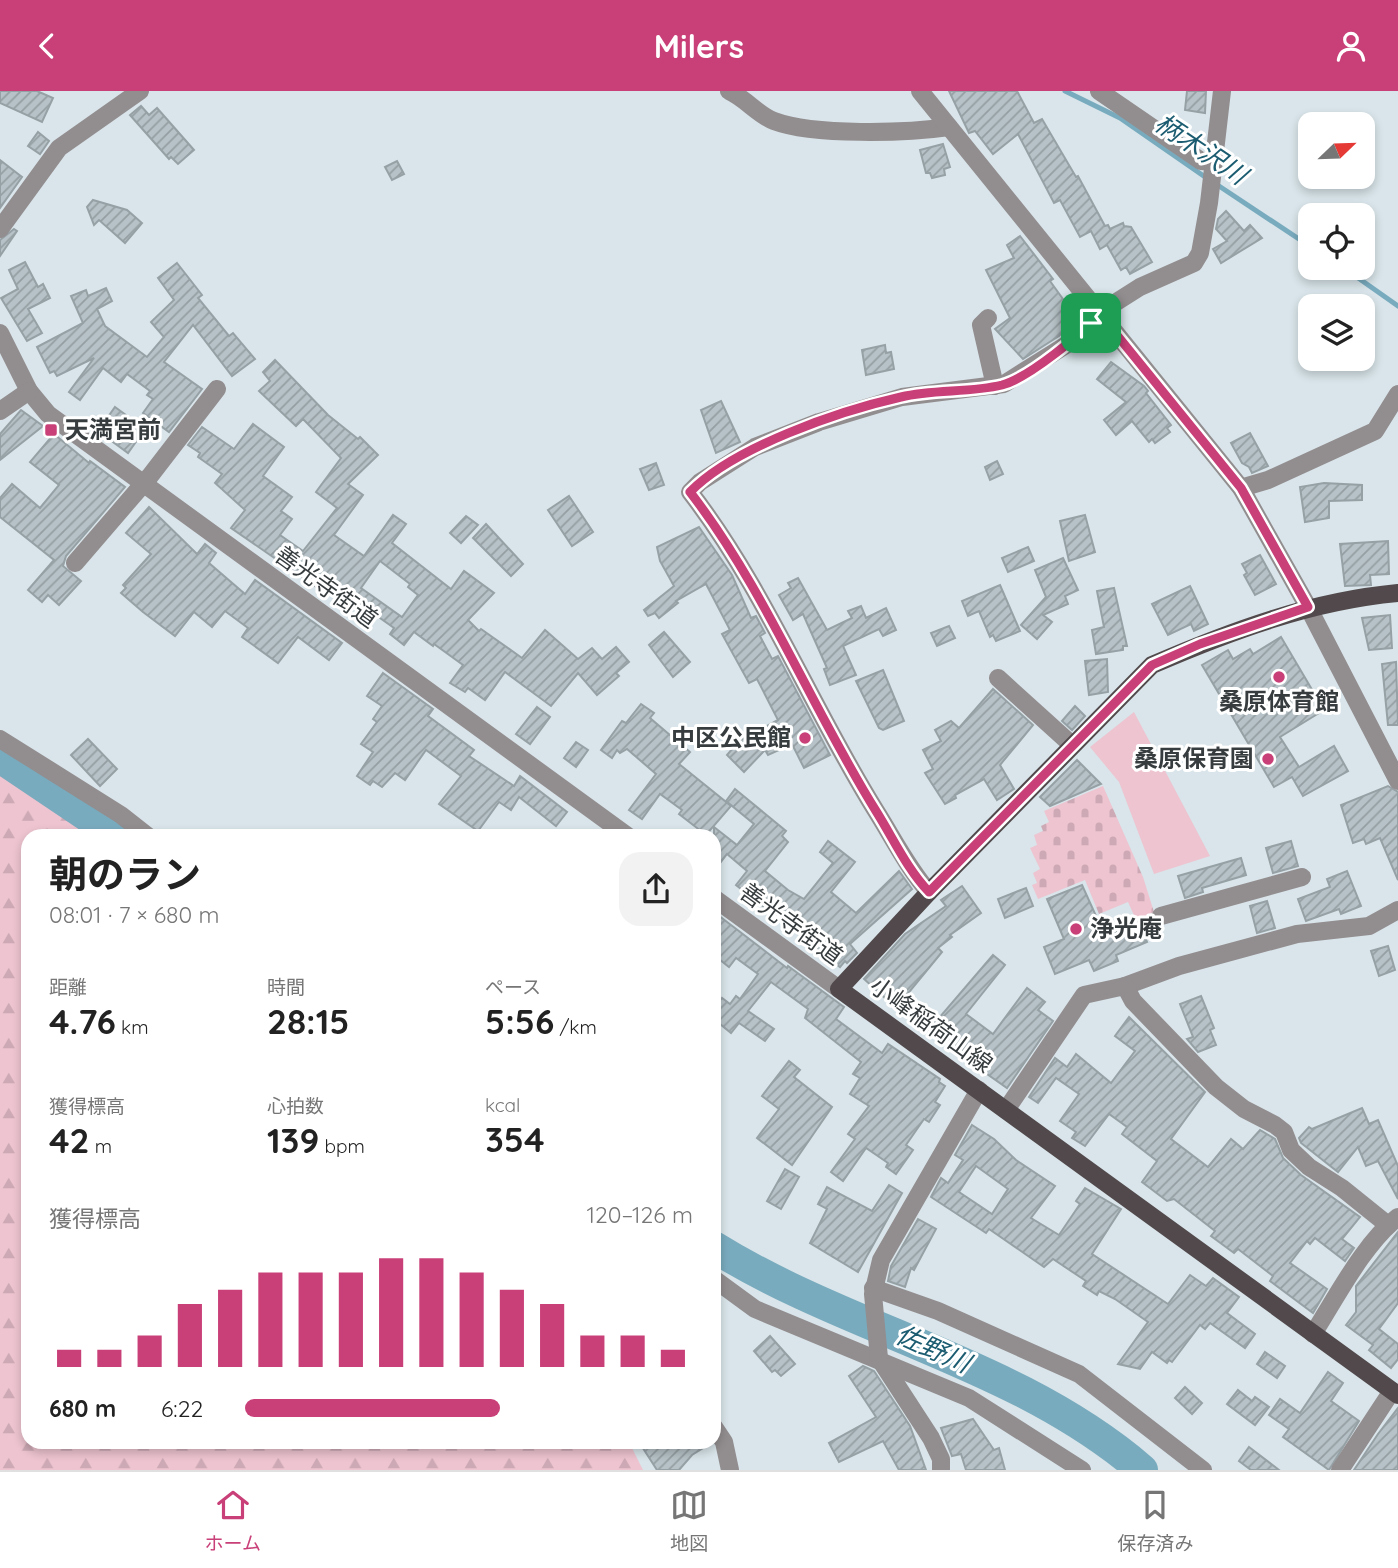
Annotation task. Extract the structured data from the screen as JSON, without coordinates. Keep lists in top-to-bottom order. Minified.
{"streets":{"main road":["小峰稲荷山線"],"street":["善光寺街道"]},"crossings":[["善光寺街道","小峰稲荷山線"]],"water":["柄木沢川","佐野川"],"places":{"transit":["天満宮前"],"other":["桑原体育館","中区公民館","桑原保育園","浄光庵"]},"north":"top right","page":{"header":"Milers","heading":["朝のラン","08:01 · 7 × 680 m"],"stats":[["距離","4.76 km"],["時間","28:15"],["ペース","5:56 /km"],["獲得標高","42 m"],["心拍数","139 bpm"],["kcal","354"]],"chart":["獲得標高","120–126 m"],"list":[{"name":"680 m","note":"6:22"}],"tabs":["ホーム","地図","保存済み"]}}
